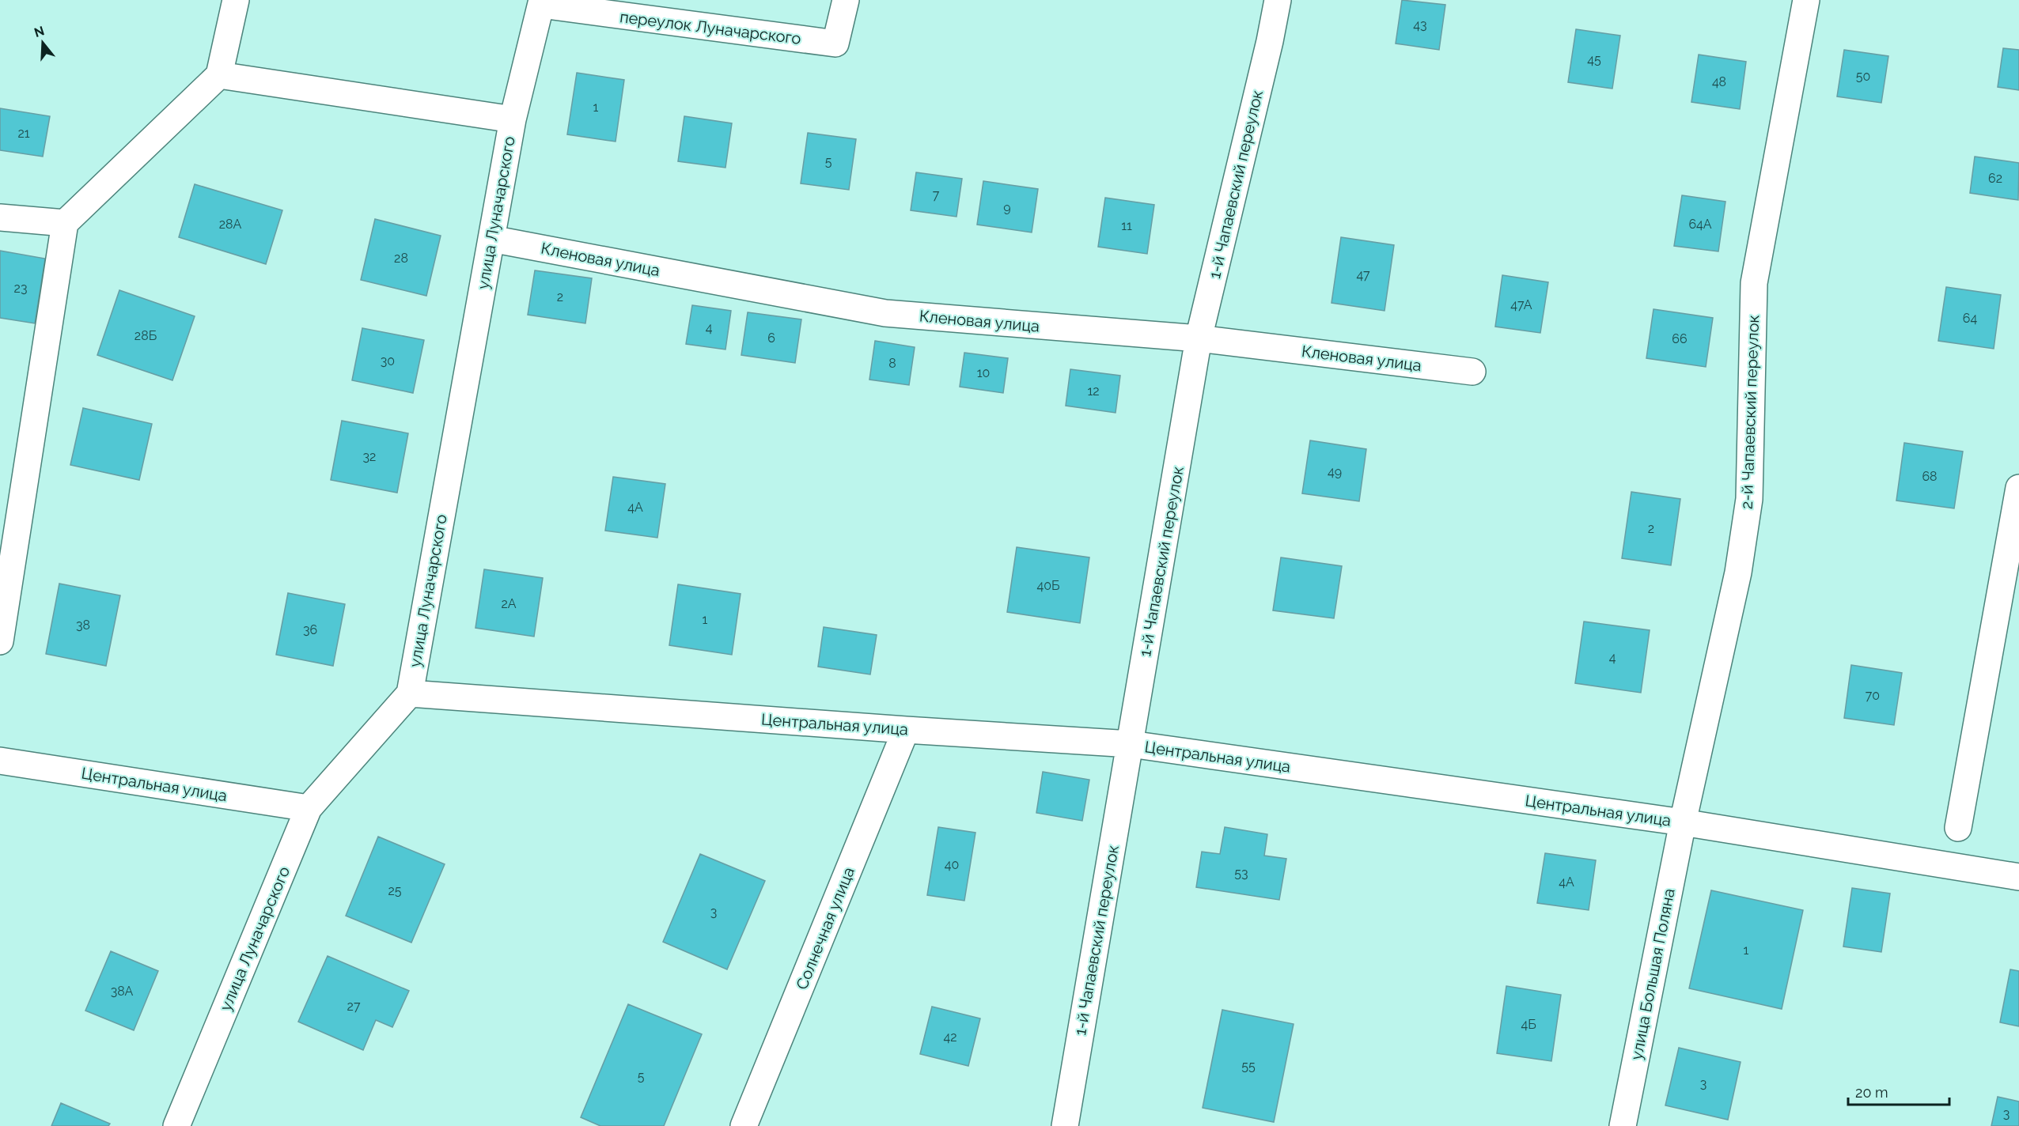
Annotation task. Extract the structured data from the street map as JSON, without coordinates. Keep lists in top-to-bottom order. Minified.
{"streets":{"street":["переулок Луначарского","1-й Чапаевский переулок","улица Луначарского","Кленовая улица","2-й Чапаевский переулок","Центральная улица","Солнечная улица","улица Большая Поляна"]},"crossings":[["переулок Луначарского","улица Луначарского"],["1-й Чапаевский переулок","Кленовая улица"],["1-й Чапаевский переулок","Центральная улица"],["улица Луначарского","Кленовая улица"],["улица Луначарского","Центральная улица"],["2-й Чапаевский переулок","Центральная улица"],["2-й Чапаевский переулок","улица Большая Поляна"],["Центральная улица","Солнечная улица"],["Центральная улица","улица Большая Поляна"]],"house_numbers":["43","45","50","48","1","21","5","62","7","9","28А","64А","11","28","47","23","2","47А","64","4","28Б","6","66","30","8","10","12","32","49","68","4А","2","40Б","2А","1","38","36","4","70","40","53","4А","25","3","1","38А","27","4Б","42","55","5","3","3"],"scale_bar":"20 m","north":"top"}
